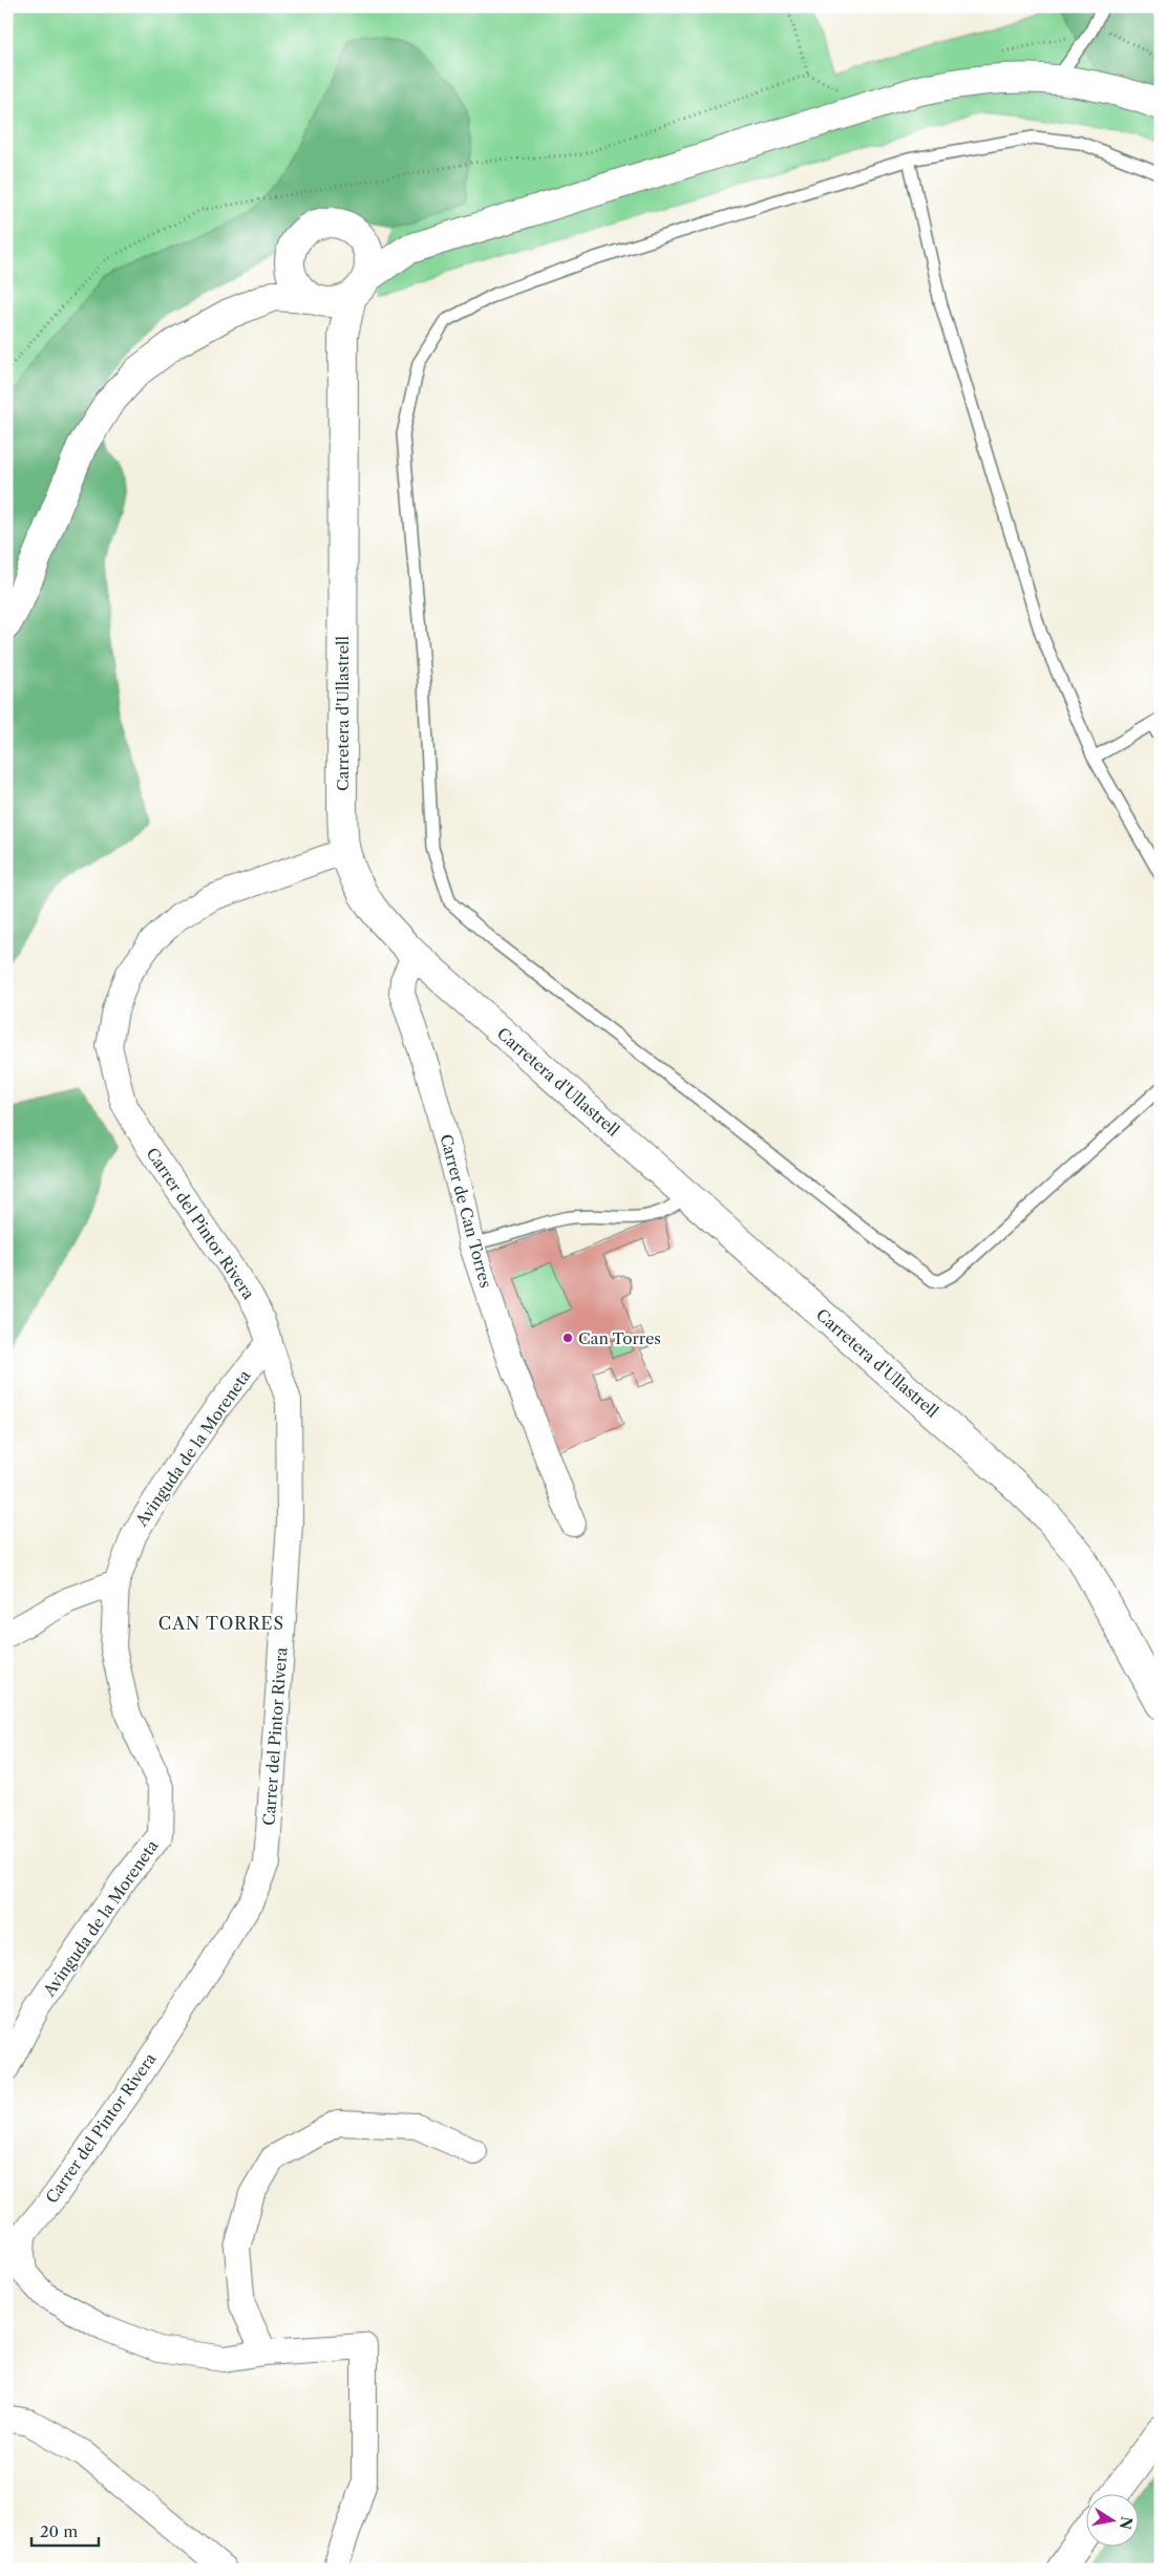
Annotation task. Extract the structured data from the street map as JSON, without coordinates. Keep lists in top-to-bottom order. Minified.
{"streets":{"street":["Carretera d'Ullastrell","Carrer de Can Torres","Carrer del Pintor Rivera","Avinguda de la Moreneta"]},"crossings":[["Carretera d'Ullastrell","Carrer de Can Torres"],["Carretera d'Ullastrell","Carrer del Pintor Rivera"],["Carrer del Pintor Rivera","Avinguda de la Moreneta"]],"districts":["CAN TORRES"],"places":["Can Torres"],"scale_bar":"20 m","north":"right"}
